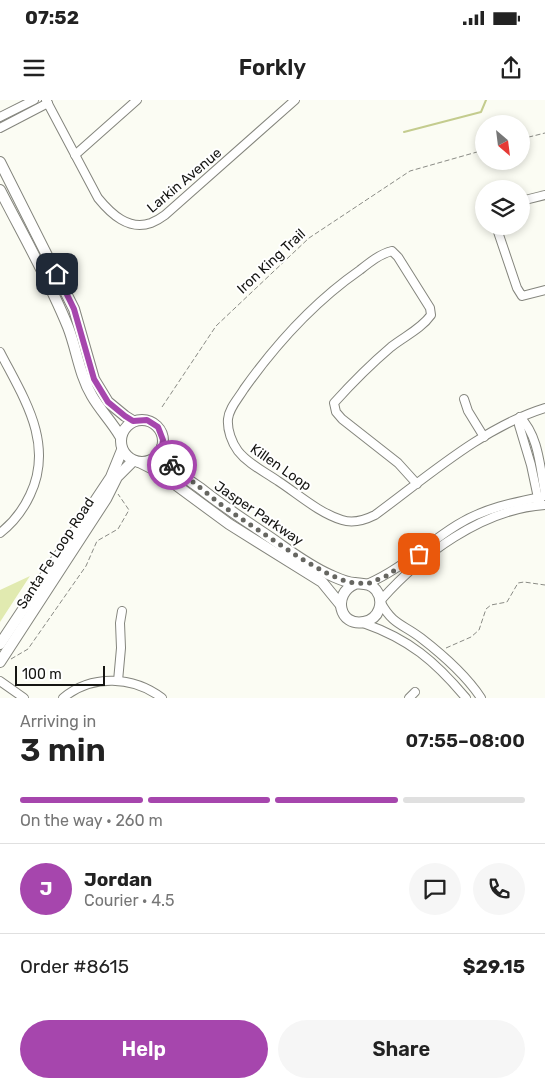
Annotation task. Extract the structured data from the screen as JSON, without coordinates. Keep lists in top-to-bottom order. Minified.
{"streets":{"main road":["Jasper Parkway","Santa Fe Loop Road"],"street":["Larkin Avenue","Killen Loop"],"path":["Iron King Trail"]},"crossings":[["Jasper Parkway","Santa Fe Loop Road"]],"scale_bar":"100 m","north":"bottom right","page":{"status":"07:52","header":"Forkly","scale":"100 m","heading":["3 min","Arriving in","07:55–08:00"],"panel":["Jordan","Courier · 4.5","Order #8615","$29.15"],"bar":"On the way · 260 m","round":"J","buttons":["Help","Share"]}}
